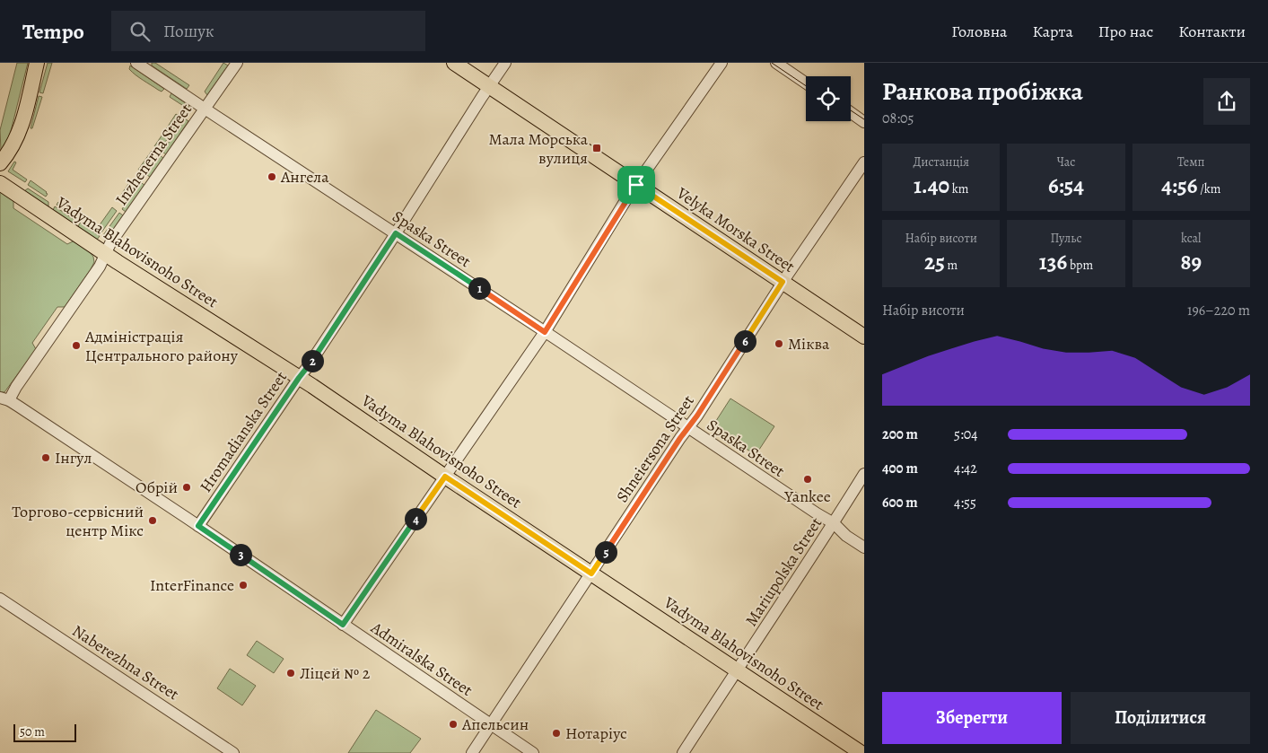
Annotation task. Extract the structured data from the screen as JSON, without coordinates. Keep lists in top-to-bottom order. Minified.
{"streets":{"main road":["Velyka Morska Street","Vadyma Blahovisnoho Street"],"street":["Inzhenerna Street","Spaska Street","Hromadianska Street","Shneiersona Street","Mariupolska Street","Admiralska Street","Naberezhna Street"]},"crossings":[["Inzhenerna Street","Spaska Street"],["Inzhenerna Street","Vadyma Blahovisnoho Street"],["Inzhenerna Street","Admiralska Street"],["Velyka Morska Street","Hromadianska Street"],["Velyka Morska Street","Shneiersona Street"],["Spaska Street","Hromadianska Street"],["Spaska Street","Shneiersona Street"],["Spaska Street","Mariupolska Street"],["Vadyma Blahovisnoho Street","Hromadianska Street"],["Vadyma Blahovisnoho Street","Shneiersona Street"],["Vadyma Blahovisnoho Street","Mariupolska Street"],["Hromadianska Street","Admiralska Street"],["Shneiersona Street","Admiralska Street"]],"places":{"transit":["Мала Морська вулиця"],"other":["Ангела","Міква","Адміністрація Центрального району","Інгул","Yankee","Обрій","Торгово-сервісний центр Мікс","InterFinance","Ліцей № 2","Апельсин","Нотаріус"]},"scale_bar":"50 m","page":{"header":"Tempo","search":"Пошук","nav":["Головна","Карта","Про нас","Контакти"],"heading":["Ранкова пробіжка","08:05"],"stats":[["Дистанція","1.40 km"],["Час","6:54"],["Темп","4:56 /km"],["Набір висоти","25 m"],["Пульс","136 bpm"],["kcal","89"]],"pins":["1","6","2","4","5","3"],"chart":["Набір висоти","196–220 m"],"list":[{"name":"200 m","note":"5:04"},{"name":"400 m","note":"4:42"},{"name":"600 m","note":"4:55"}],"buttons":["Зберегти","Поділитися"],"scale":"50 m"}}
